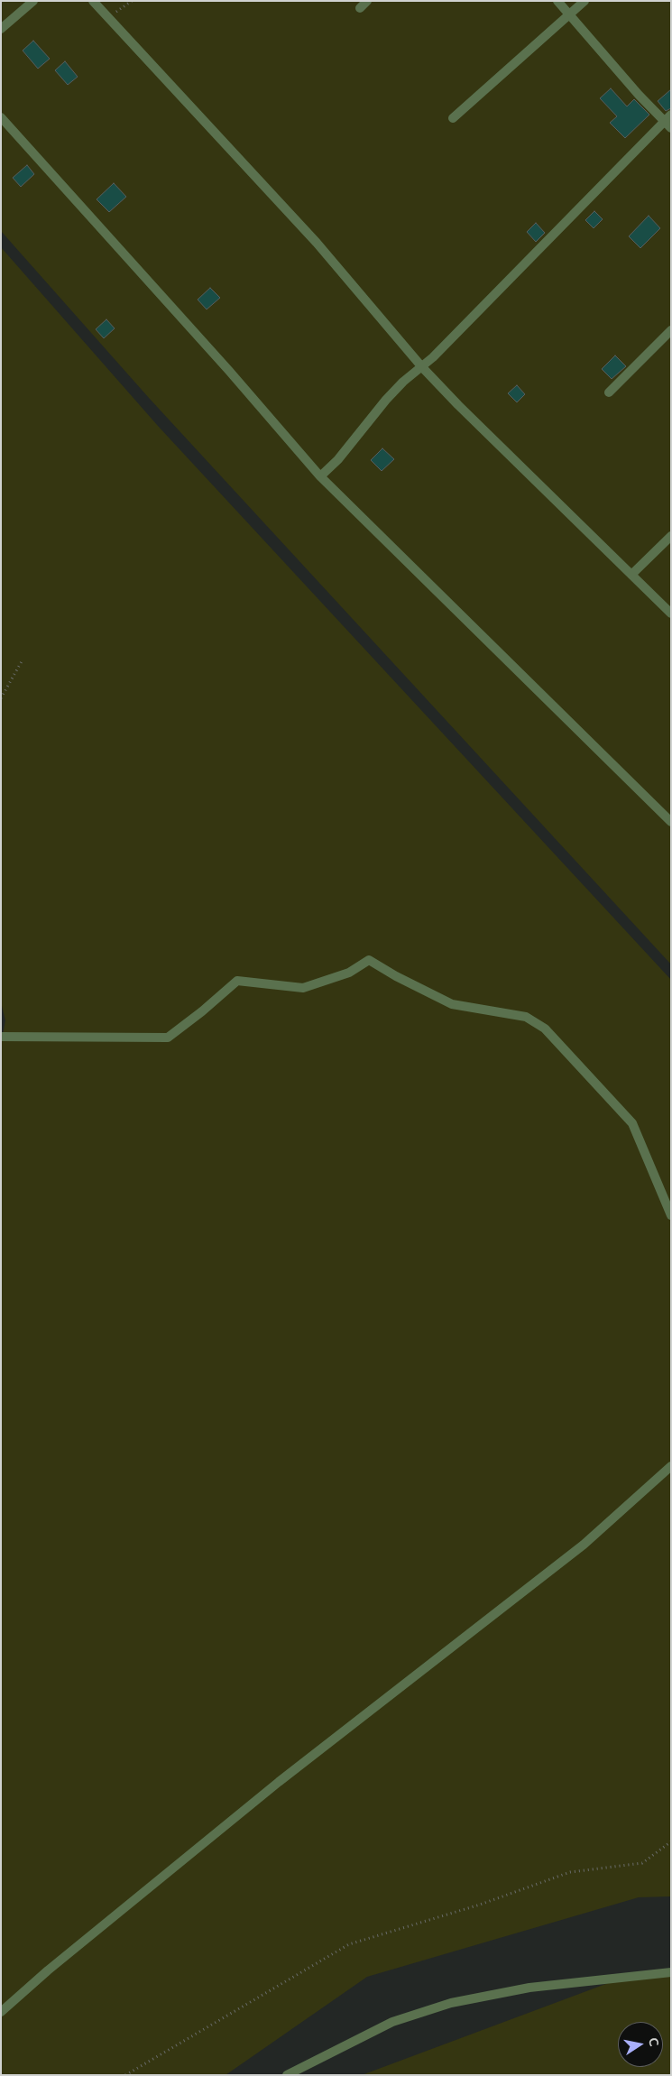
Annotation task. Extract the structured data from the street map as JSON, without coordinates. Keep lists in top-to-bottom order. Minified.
{"north":"right"}
